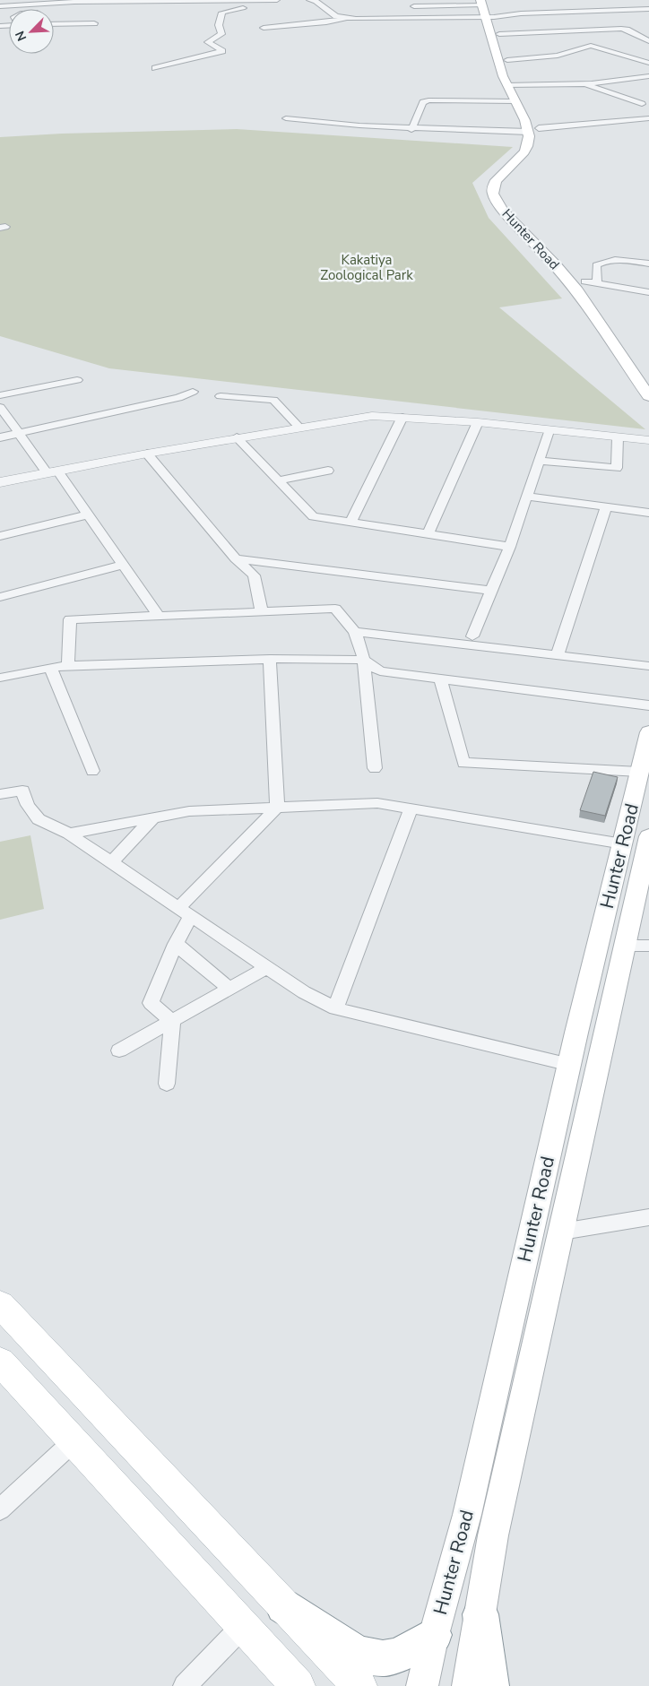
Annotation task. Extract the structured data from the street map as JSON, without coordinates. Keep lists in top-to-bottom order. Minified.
{"streets":{"main road":["Hunter Road"]},"parks":["Kakatiya Zoological Park"],"north":"bottom left"}
